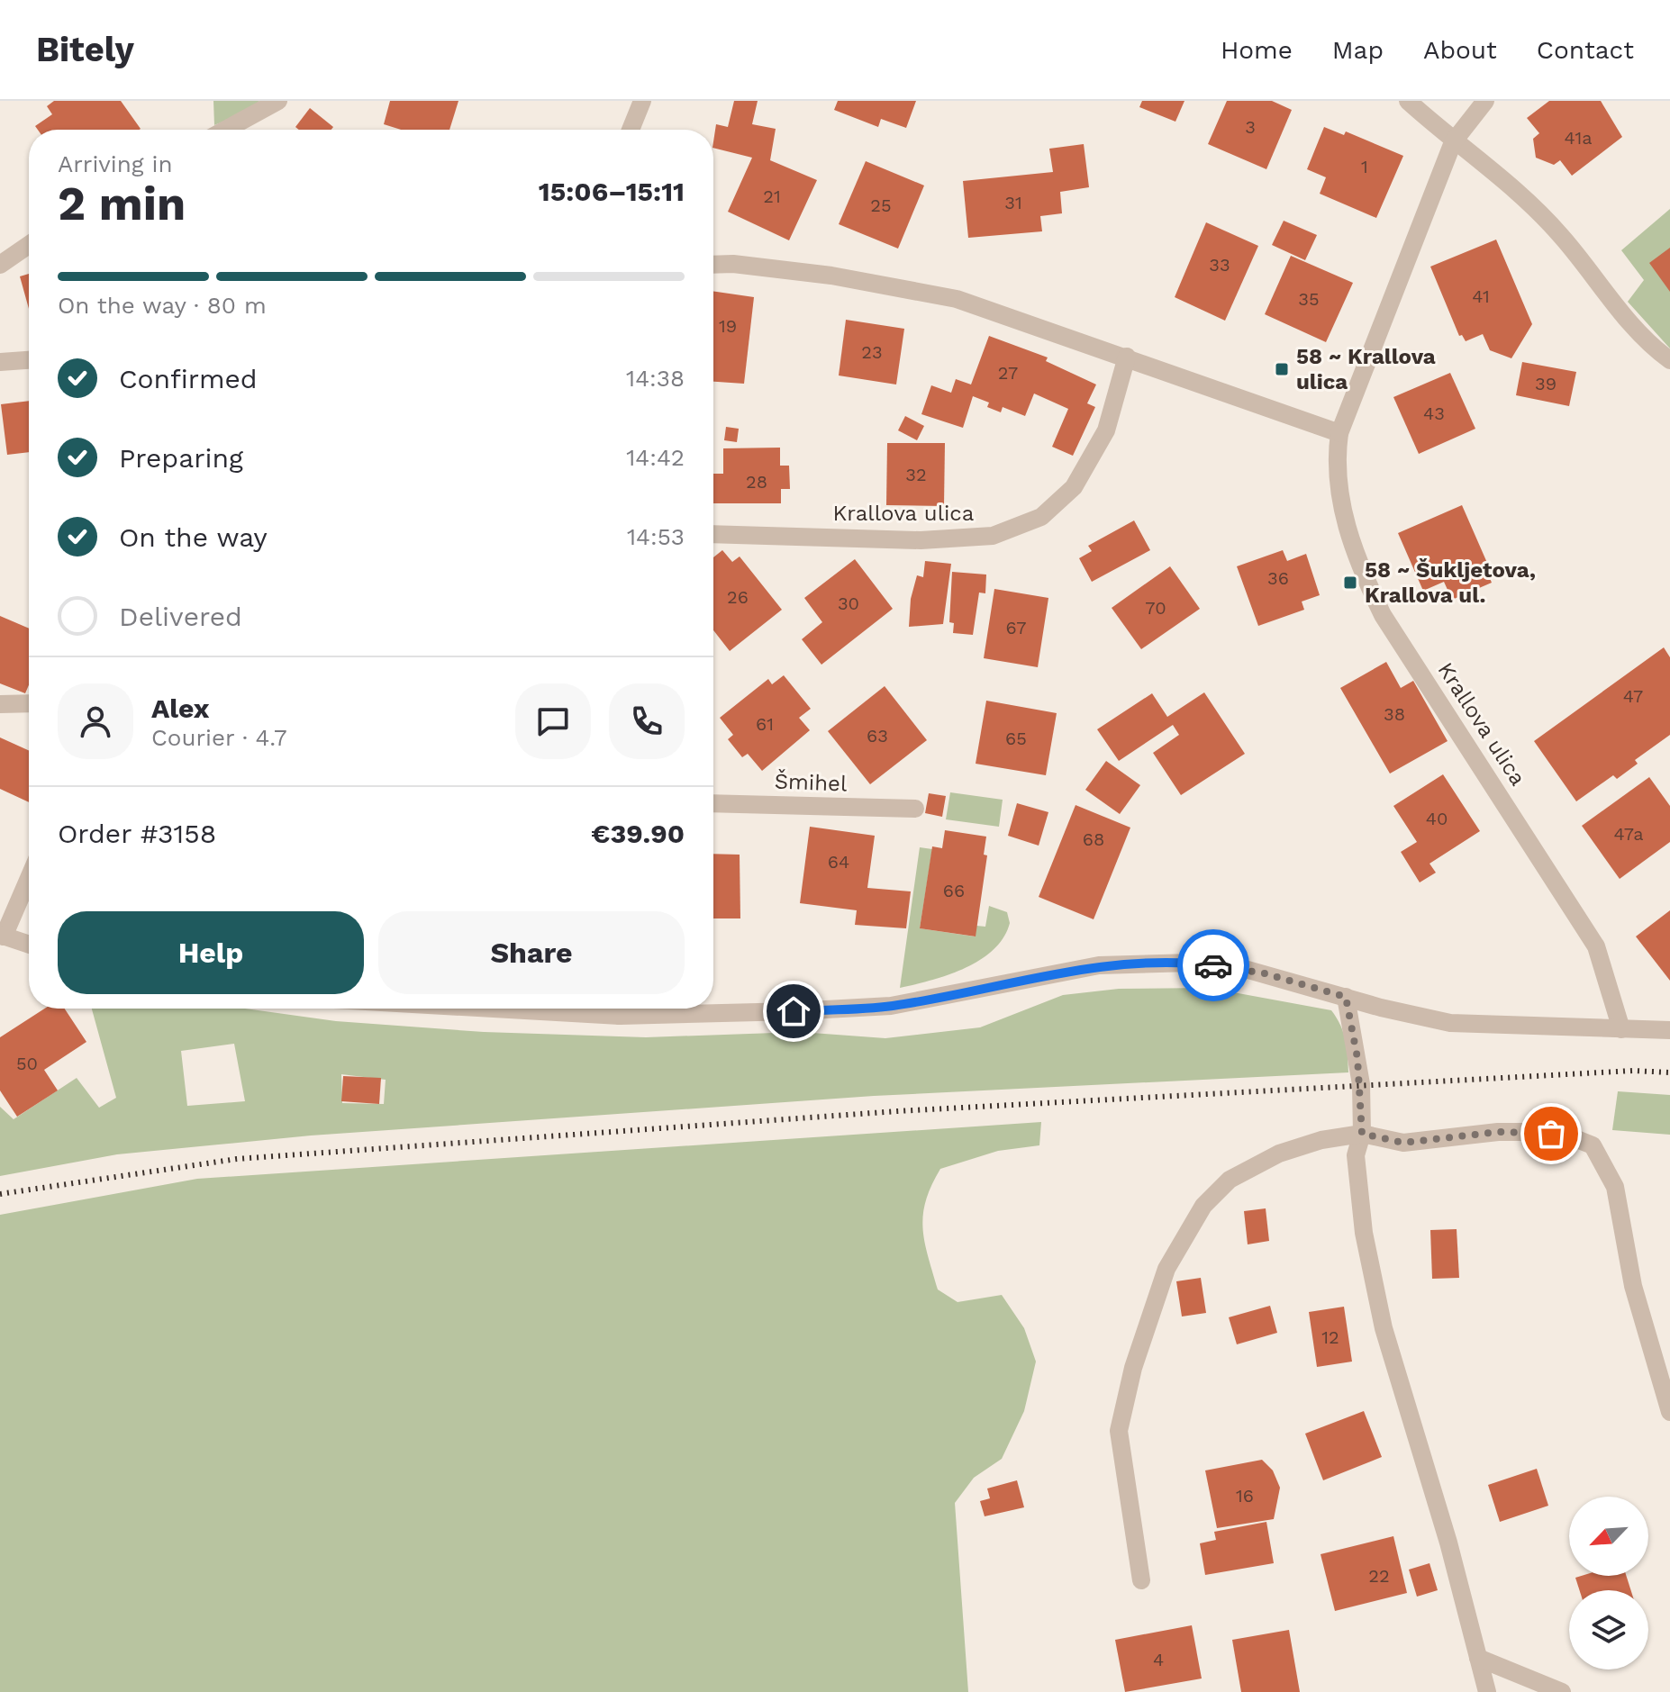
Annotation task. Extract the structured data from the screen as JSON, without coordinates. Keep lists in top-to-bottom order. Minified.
{"streets":{"street":["Krallova ulica","Šmihel"]},"places":{"transit":["58 ~ Krallova ulica","58 ~ Šukljetova, Krallova ul."]},"house_numbers":["3","41a","1","21","31","25","33","41","35","19","23","27","39","43","32","28","36","26","30","70","67","47","38","61","63","65","40","47a","68","64","66","50","12","16","22","4"],"north":"bottom left","page":{"header":"Bitely","nav":["Home","Map","About","Contact"],"heading":["2 min","Arriving in","15:06–15:11"],"panel":["Alex","Courier · 4.7","Order #3158","€39.90"],"bar":"On the way · 80 m","list":[["Confirmed","14:38"],["Preparing","14:42"],["On the way","14:53"],"Delivered"],"buttons":["Help","Share"]}}
